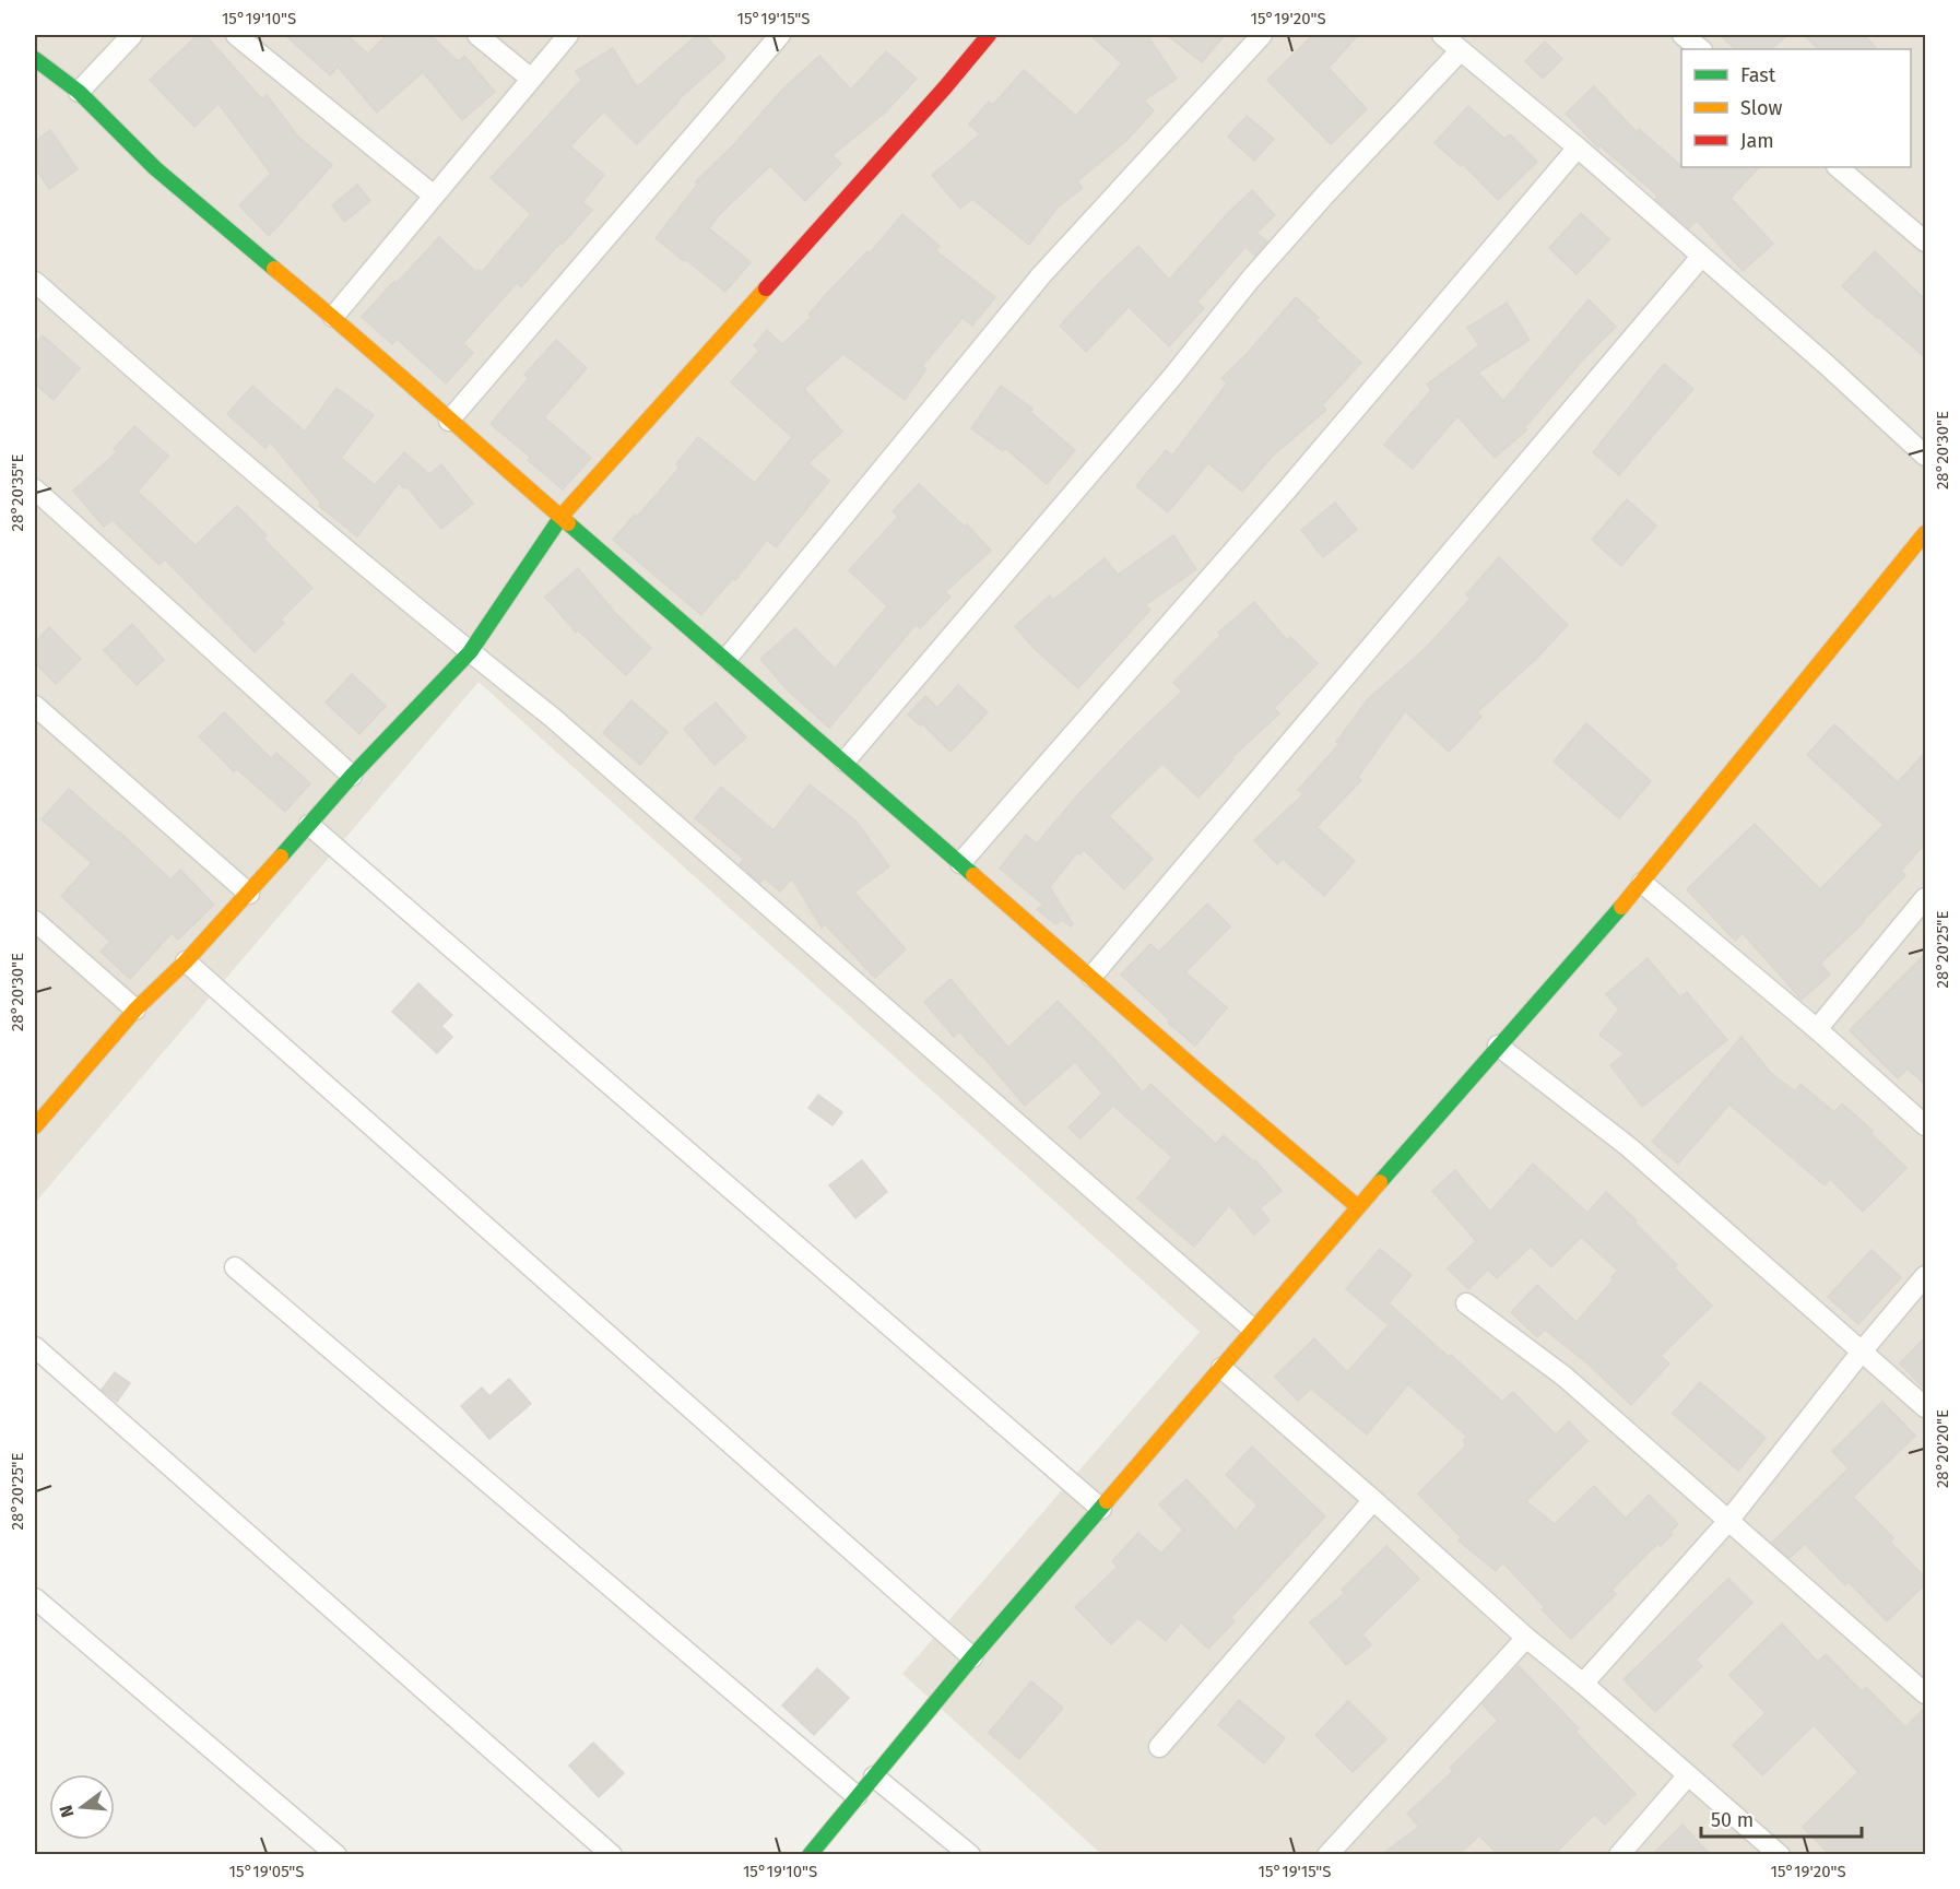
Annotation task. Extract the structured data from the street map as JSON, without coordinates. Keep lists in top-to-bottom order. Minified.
{"legend":["Fast","Slow","Jam"],"scale_bar":"50 m","north":"left","coordinates":["15°19'10\"S","15°19'15\"S","15°19'20\"S","28°20'30\"E","28°20'35\"E","28°20'25\"E","28°20'20\"E","15°19'05\"S"]}
